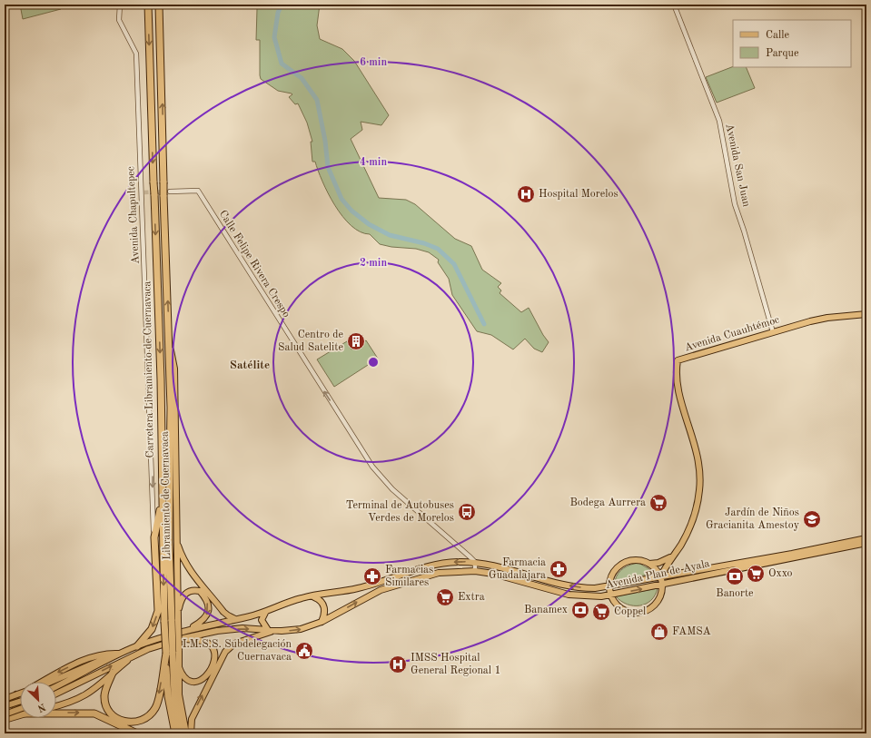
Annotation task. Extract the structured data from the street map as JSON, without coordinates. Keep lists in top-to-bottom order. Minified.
{"streets":{"highway":["Carretera Libramiento de Cuernavaca"],"main road":["Avenida Cuauhtémoc","Libramiento de Cuernavaca","Avenida Plan de Ayala"],"street":["Avenida San Juan","Avenida Chapultepec","Calle Felipe Rivera Crespo"]},"crossings":[["Avenida San Juan","Avenida Cuauhtémoc"],["Calle Felipe Rivera Crespo","Avenida Plan de Ayala"],["Avenida Cuauhtémoc","Avenida Plan de Ayala"],["Carretera Libramiento de Cuernavaca","Libramiento de Cuernavaca"]],"one_way":["Avenida Chapultepec","Calle Felipe Rivera Crespo"],"districts":["Satélite"],"places":{"hospital":["Hospital Morelos","IMSS Hospital General Regional 1"],"building":["Centro de Salud Satelite"],"supermarket":["Bodega Aurrera","Oxxo","Extra","Coppel"],"bus stop":["Terminal de Autobuses Verdes de Morelos"],"school or university":["Jardín de Niños Gracianita Amestoy"],"pharmacy":["Farmacia Guadalajara","Farmacias Similares"],"bank":["Banorte","Banamex"],"shop":["FAMSA"],"public building":["I.M.S.S. Subdelegación Cuernavaca"]},"legend":["Calle","Parque"],"north":"bottom right","rings":["6 min","4 min","2 min"]}
